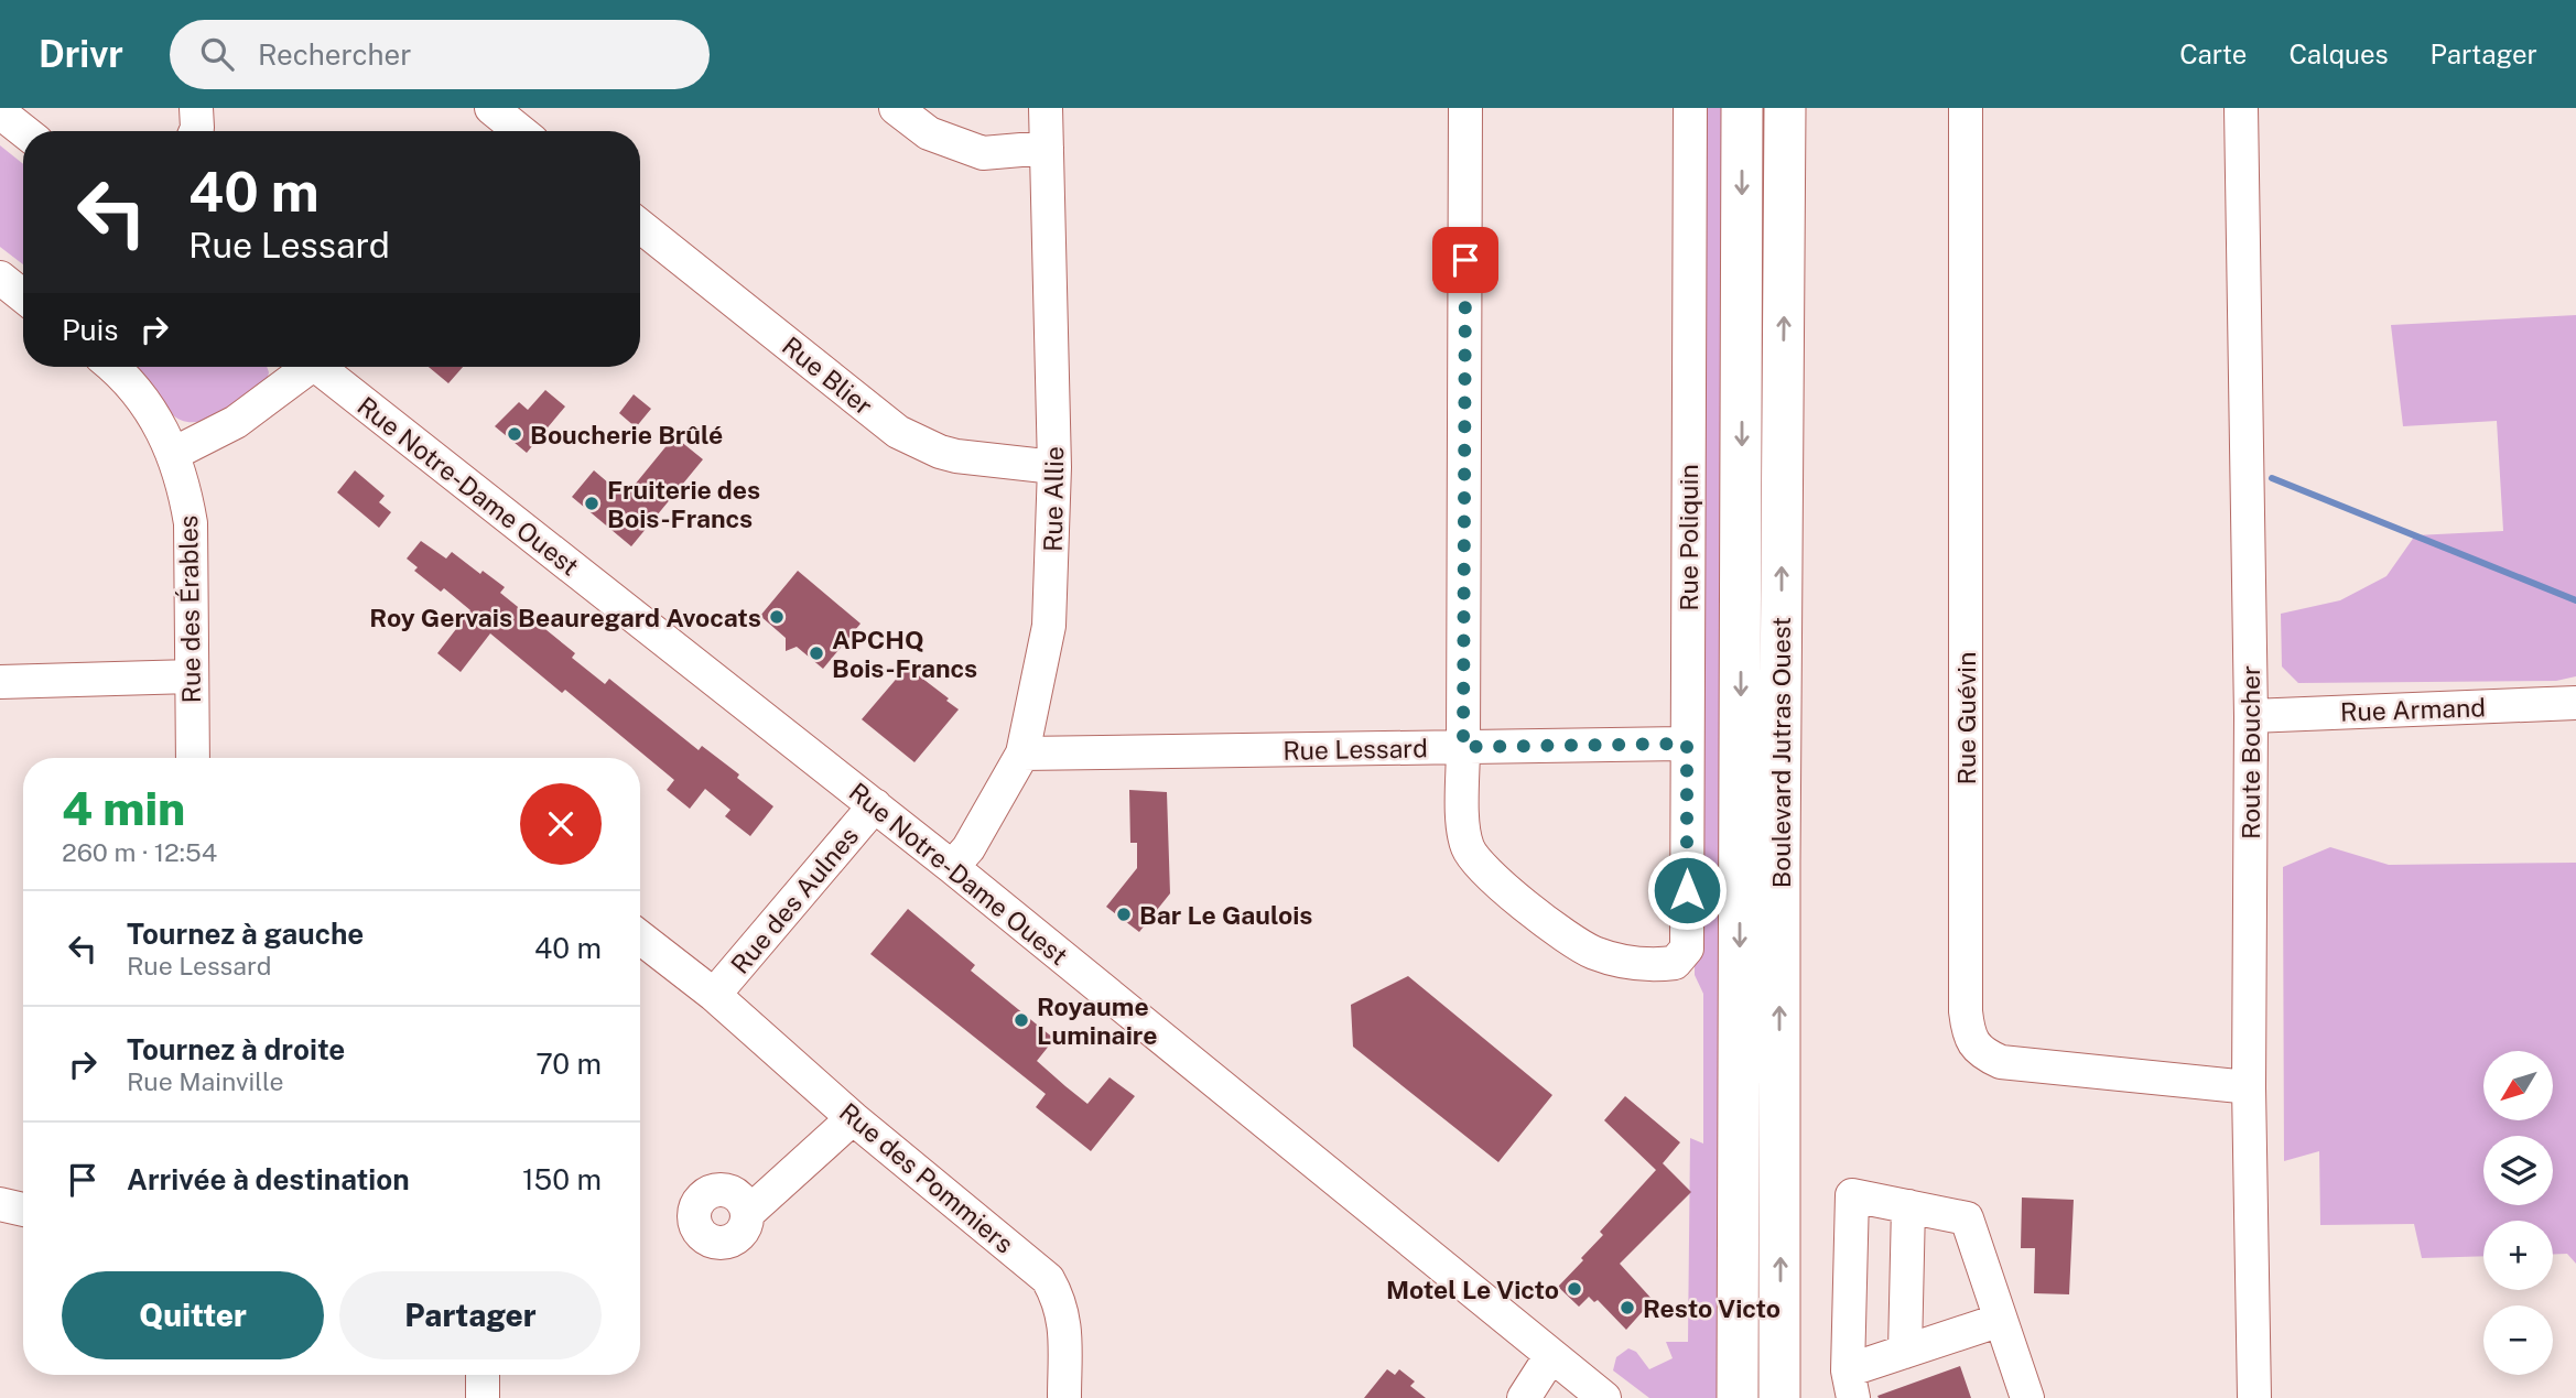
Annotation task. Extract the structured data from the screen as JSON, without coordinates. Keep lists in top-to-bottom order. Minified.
{"streets":{"main road":["Boulevard Jutras Ouest"],"street":["Rue Blier","Rue Notre-Dame Ouest","Rue Allie","Rue Poliquin","Rue des Érables","Rue Armand","Rue Guévin","Rue Lessard","Route Boucher","Rue des Aulnes","Rue des Pommiers"]},"crossings":[["Rue Blier","Rue Allie"],["Rue Notre-Dame Ouest","Rue Allie"],["Rue Notre-Dame Ouest","Rue des Aulnes"],["Rue Allie","Rue Lessard"],["Rue Poliquin","Rue Lessard"],["Rue Armand","Route Boucher"],["Rue Guévin","Route Boucher"],["Rue des Aulnes","Rue des Pommiers"]],"places":["Boucherie Brûlé","Fruiterie des Bois-Francs","Roy Gervais Beauregard Avocats","APCHQ Bois-Francs","Bar Le Gaulois","Royaume Luminaire","Motel Le Victo","Resto Victo"],"north":"bottom left","page":{"header":"Drivr","search":"Rechercher","nav":["Carte","Calques","Partager"],"turn":["40 m","Rue Lessard"],"then":"Puis","heading":["4 min","260 m · 12:54"],"list":[{"name":"Tournez à gauche","note":"Rue Lessard","value":"40 m"},{"name":"Tournez à droite","note":"Rue Mainville","value":"70 m"},{"name":"Arrivée à destination","value":"150 m"}],"map_buttons":["+","−"],"buttons":["Quitter","Partager"]}}
